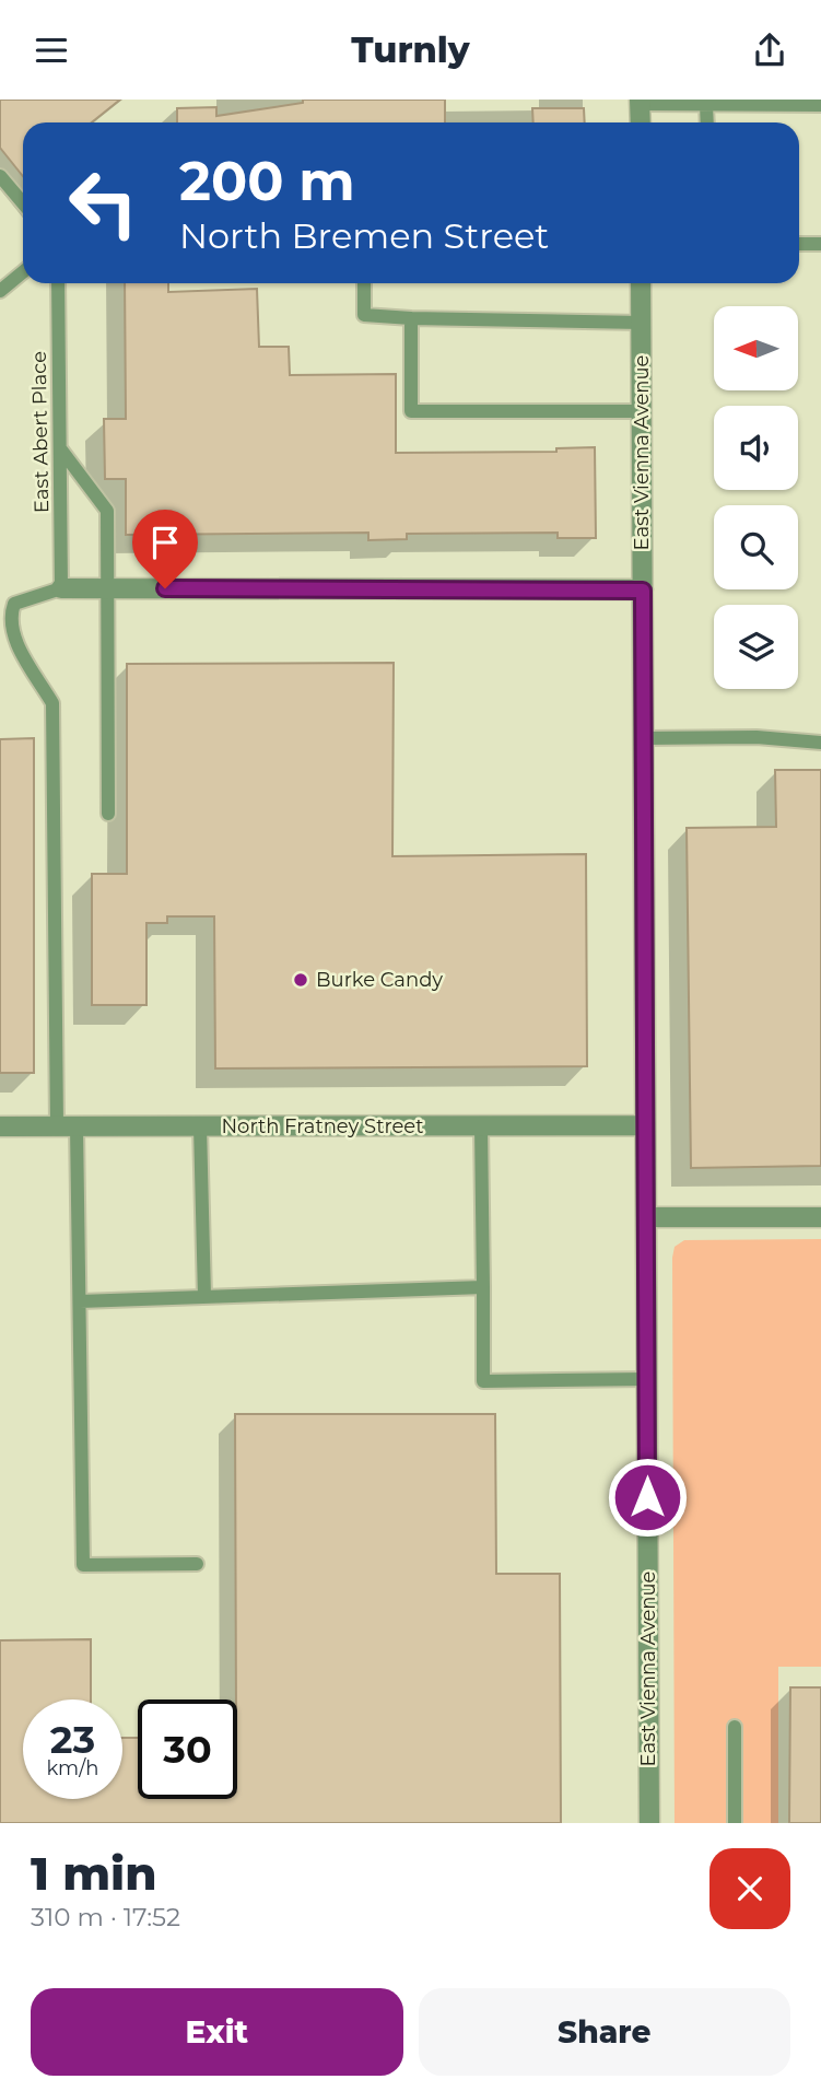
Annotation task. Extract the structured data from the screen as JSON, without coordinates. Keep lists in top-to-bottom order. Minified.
{"streets":{"street":["East Vienna Avenue","North Fratney Street"],"lane":["East Abert Place"]},"crossings":[["East Vienna Avenue","North Fratney Street"]],"places":["Burke Candy"],"north":"left","page":{"header":"Turnly","turn":["200 m","North Bremen Street"],"speed":"23 km/h","limit":"30","heading":["1 min","310 m · 17:52"],"buttons":["Exit","Share"]}}
